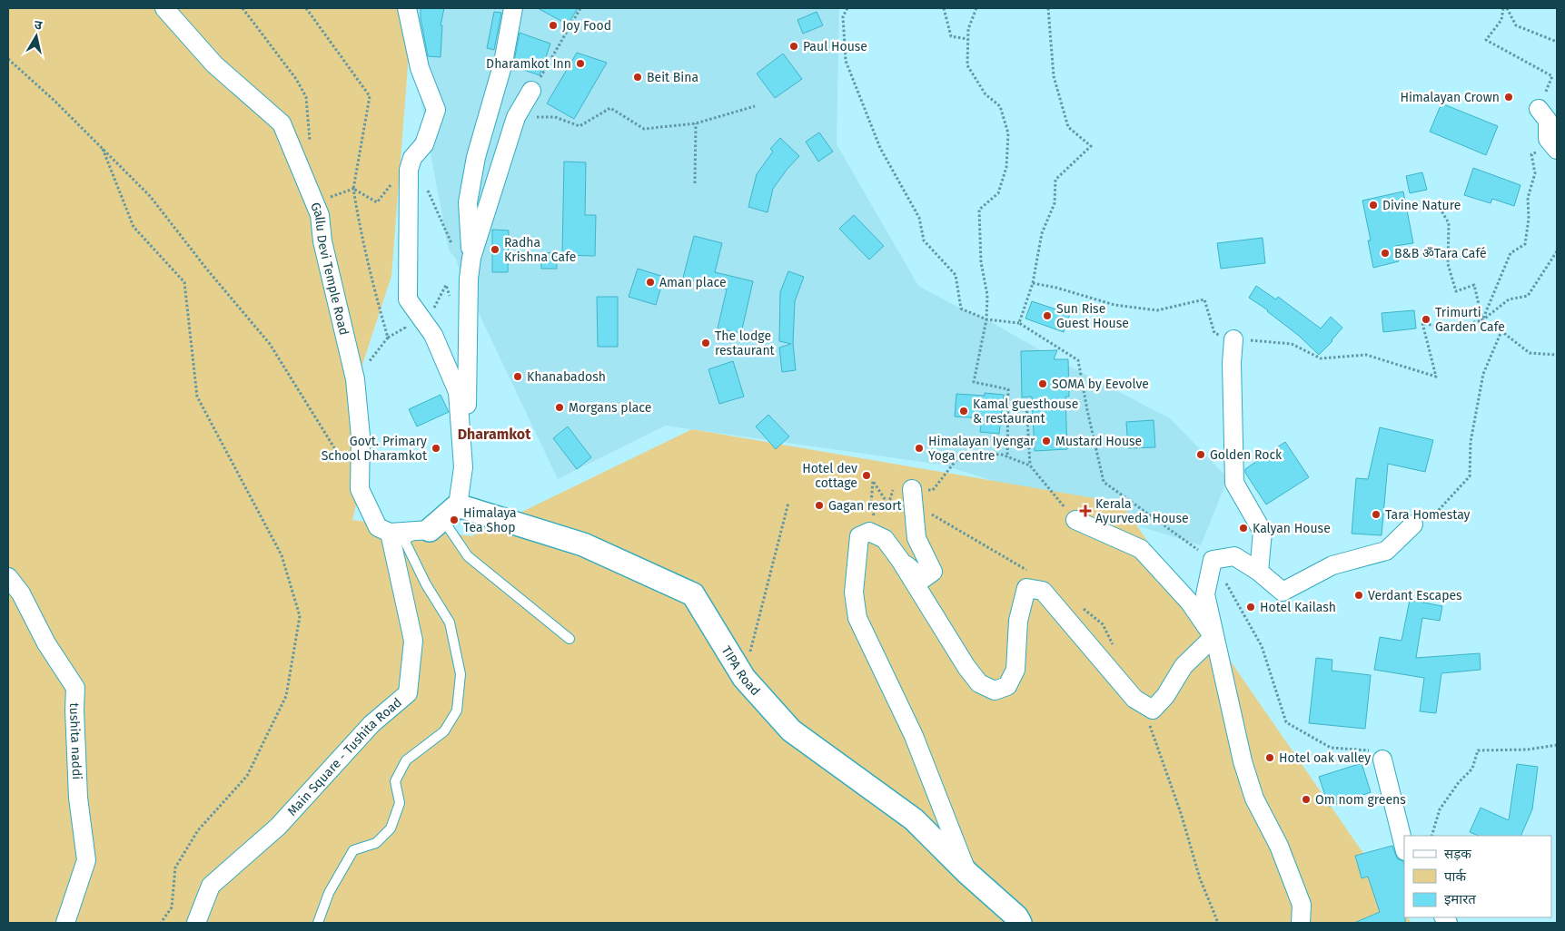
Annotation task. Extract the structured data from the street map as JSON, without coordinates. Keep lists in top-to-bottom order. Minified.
{"streets":{"street":["Gallu Devi Temple Road","TIPA Road","tushita naddi","Main Square - Tushita Road"]},"crossings":[["Gallu Devi Temple Road","Main Square - Tushita Road"]],"districts":["Dharamkot"],"places":{"other":["Joy Food","Paul House","Dharamkot Inn","Beit Bina","Himalayan Crown","Divine Nature","Radha Krishna Cafe","B&B ॐTara Café","Aman place","Sun Rise Guest House","Trimurti Garden Cafe","The lodge restaurant","Khanabadosh","SOMA by Eevolve","Morgans place","Kamal guesthouse & restaurant","Mustard House","Govt. Primary School Dharamkot","Himalayan Iyengar Yoga centre","Golden Rock","Hotel dev cottage","Gagan resort","Tara Homestay","Himalaya Tea Shop","Kalyan House","Verdant Escapes","Hotel Kailash","Hotel oak valley","Om nom greens"],"health":["Kerala Ayurveda House"]},"legend":["सड़क","पार्क","इमारत"],"north":"top"}
